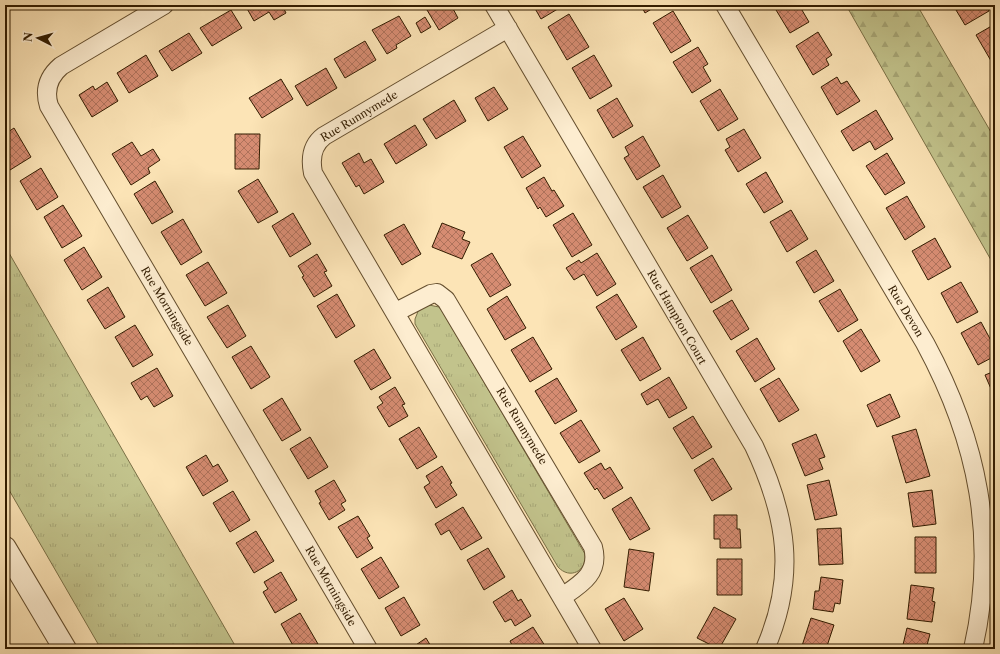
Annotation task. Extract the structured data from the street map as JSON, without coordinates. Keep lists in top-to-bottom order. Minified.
{"streets":{"street":["Rue Runnymede","Rue Morningside","Rue Devon","Rue Hampton Court"]},"crossings":[["Rue Runnymede","Rue Hampton Court"]],"north":"left"}
